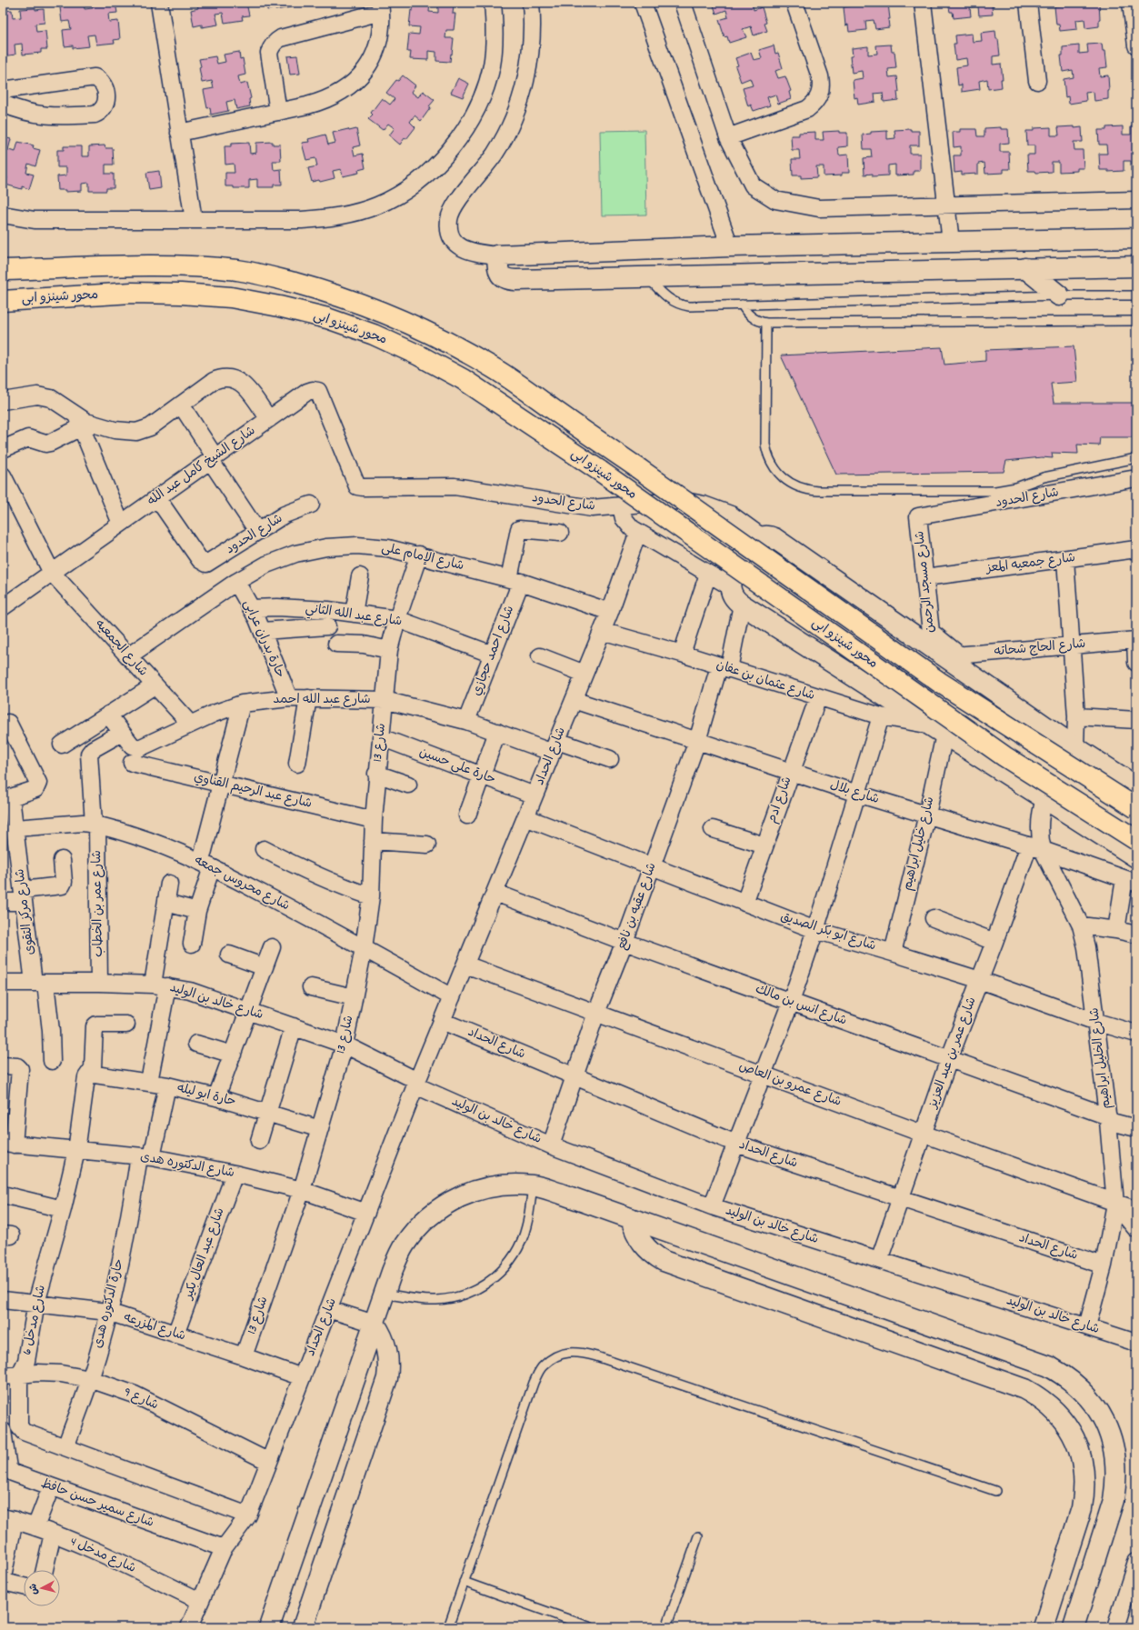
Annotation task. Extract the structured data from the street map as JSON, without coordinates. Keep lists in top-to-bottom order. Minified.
{"streets":{"main road":["محور شينزو ابى"],"street":["شارع الشيخ كامل عبد الله","شارع الحدود","شارع الإمام على","شارع جمعيه المعز","شارع مسجد الرحمن","شارع عبد الله الثاني","حارة بدران عرابى","شارع الجمعيه","شارع الحاج شحاته","شارع احمد حجازي","شارع عثمان بن عفان","شارع عبد الله احمد","شارع 13","شارع الحداد","حارة على حسين","شارع عبد الرحيم القناوي","شارع بلال","شارع ادم","شارع خليل ابراهيم","شارع محروس جمعه","شارع عمر بن الخطاب","شارع عقبه بن نافع","شارع مركز التقوى","شارع ابو بكر الصديق","شارع خالد بن الوليد","شارع انس بن مالك","شارع عمر بن عبد العزيز","شارع الخليل ابراهيم","شارع عمرو بن العاص","حارة ابو ليله","شارع الدكتوره هدى","شارع عبد العال بكير","حارة الدكتوره هدى","شارع مدخل 6","شارع المزرعه","شارع 9","شارع سمير حسن حافظ","شارع مدخل 4"]},"crossings":[["شارع الشيخ كامل عبد الله","شارع الحدود"],["شارع الشيخ كامل عبد الله","شارع الجمعيه"],["شارع الحدود","شارع مسجد الرحمن"],["شارع الإمام على","حارة بدران عرابى"],["شارع الإمام على","شارع الجمعيه"],["شارع الإمام على","شارع احمد حجازي"],["شارع الإمام على","شارع 13"],["شارع الإمام على","شارع الحداد"],["شارع جمعيه المعز","شارع مسجد الرحمن"],["شارع مسجد الرحمن","شارع الحاج شحاته"],["شارع عبد الله الثاني","حارة بدران عرابى"],["شارع عبد الله الثاني","شارع احمد حجازي"],["شارع عبد الله الثاني","شارع 13"],["حارة بدران عرابى","شارع عبد الله احمد"],["شارع الجمعيه","شارع عبد الله احمد"],["شارع احمد حجازي","شارع عبد الله احمد"],["شارع عثمان بن عفان","شارع الحداد"],["شارع عثمان بن عفان","شارع ادم"],["شارع عثمان بن عفان","شارع خليل ابراهيم"],["شارع عثمان بن عفان","شارع عقبه بن نافع"],["شارع عبد الله احمد","شارع 13"],["شارع عبد الله احمد","شارع الحداد"],["شارع عبد الله احمد","شارع عمر بن الخطاب"],["شارع 13","حارة على حسين"],["شارع 13","شارع عبد الرحيم القناوي"],["شارع 13","شارع محروس جمعه"],["شارع 13","شارع خالد بن الوليد"],["شارع 13","حارة ابو ليله"],["شارع 13","شارع الدكتوره هدى"],["شارع 13","شارع المزرعه"],["شارع الحداد","حارة على حسين"],["شارع الحداد","شارع بلال"],["شارع الحداد","شارع محروس جمعه"],["شارع الحداد","شارع عقبه بن نافع"],["شارع الحداد","شارع ابو بكر الصديق"],["شارع الحداد","شارع خالد بن الوليد"],["شارع الحداد","شارع انس بن مالك"],["شارع الحداد","شارع عمر بن عبد العزيز"],["شارع الحداد","شارع الخليل ابراهيم"],["شارع الحداد","شارع عمرو بن العاص"],["شارع الحداد","شارع الدكتوره هدى"],["شارع الحداد","شارع مدخل 6"],["شارع الحداد","شارع المزرعه"],["شارع الحداد","شارع 9"],["شارع الحداد","شارع سمير حسن حافظ"],["شارع الحداد","شارع مدخل 4"],["شارع بلال","شارع ادم"],["شارع بلال","شارع خليل ابراهيم"],["شارع بلال","شارع عقبه بن نافع"],["شارع بلال","شارع عمر بن عبد العزيز"],["شارع بلال","شارع الخليل ابراهيم"],["شارع ادم","شارع ابو بكر الصديق"],["شارع خليل ابراهيم","شارع ابو بكر الصديق"],["شارع محروس جمعه","شارع عمر بن الخطاب"],["شارع محروس جمعه","شارع مركز التقوى"],["شارع عمر بن الخطاب","شارع خالد بن الوليد"],["شارع عقبه بن نافع","شارع ابو بكر الصديق"],["شارع عقبه بن نافع","شارع خالد بن الوليد"],["شارع عقبه بن نافع","شارع انس بن مالك"],["شارع عقبه بن نافع","شارع عمرو بن العاص"],["شارع مركز التقوى","شارع خالد بن الوليد"],["شارع ابو بكر الصديق","شارع عمر بن عبد العزيز"],["شارع ابو بكر الصديق","شارع الخليل ابراهيم"],["شارع خالد بن الوليد","شارع عمر بن عبد العزيز"],["شارع خالد بن الوليد","شارع الخليل ابراهيم"],["شارع انس بن مالك","شارع عمر بن عبد العزيز"],["شارع انس بن مالك","شارع الخليل ابراهيم"],["شارع عمر بن عبد العزيز","شارع الخليل ابراهيم"],["شارع عمر بن عبد العزيز","شارع عمرو بن العاص"],["شارع الخليل ابراهيم","شارع عمرو بن العاص"],["حارة ابو ليله","حارة الدكتوره هدى"],["حارة ابو ليله","شارع مدخل 6"],["شارع الدكتوره هدى","شارع عبد العال بكير"],["شارع الدكتوره هدى","حارة الدكتوره هدى"],["شارع الدكتوره هدى","شارع مدخل 6"],["شارع عبد العال بكير","شارع المزرعه"],["حارة الدكتوره هدى","شارع مدخل 6"],["حارة الدكتوره هدى","شارع المزرعه"],["حارة الدكتوره هدى","شارع 9"],["شارع مدخل 6","شارع المزرعه"],["شارع مدخل 6","شارع 9"]],"north":"left"}
